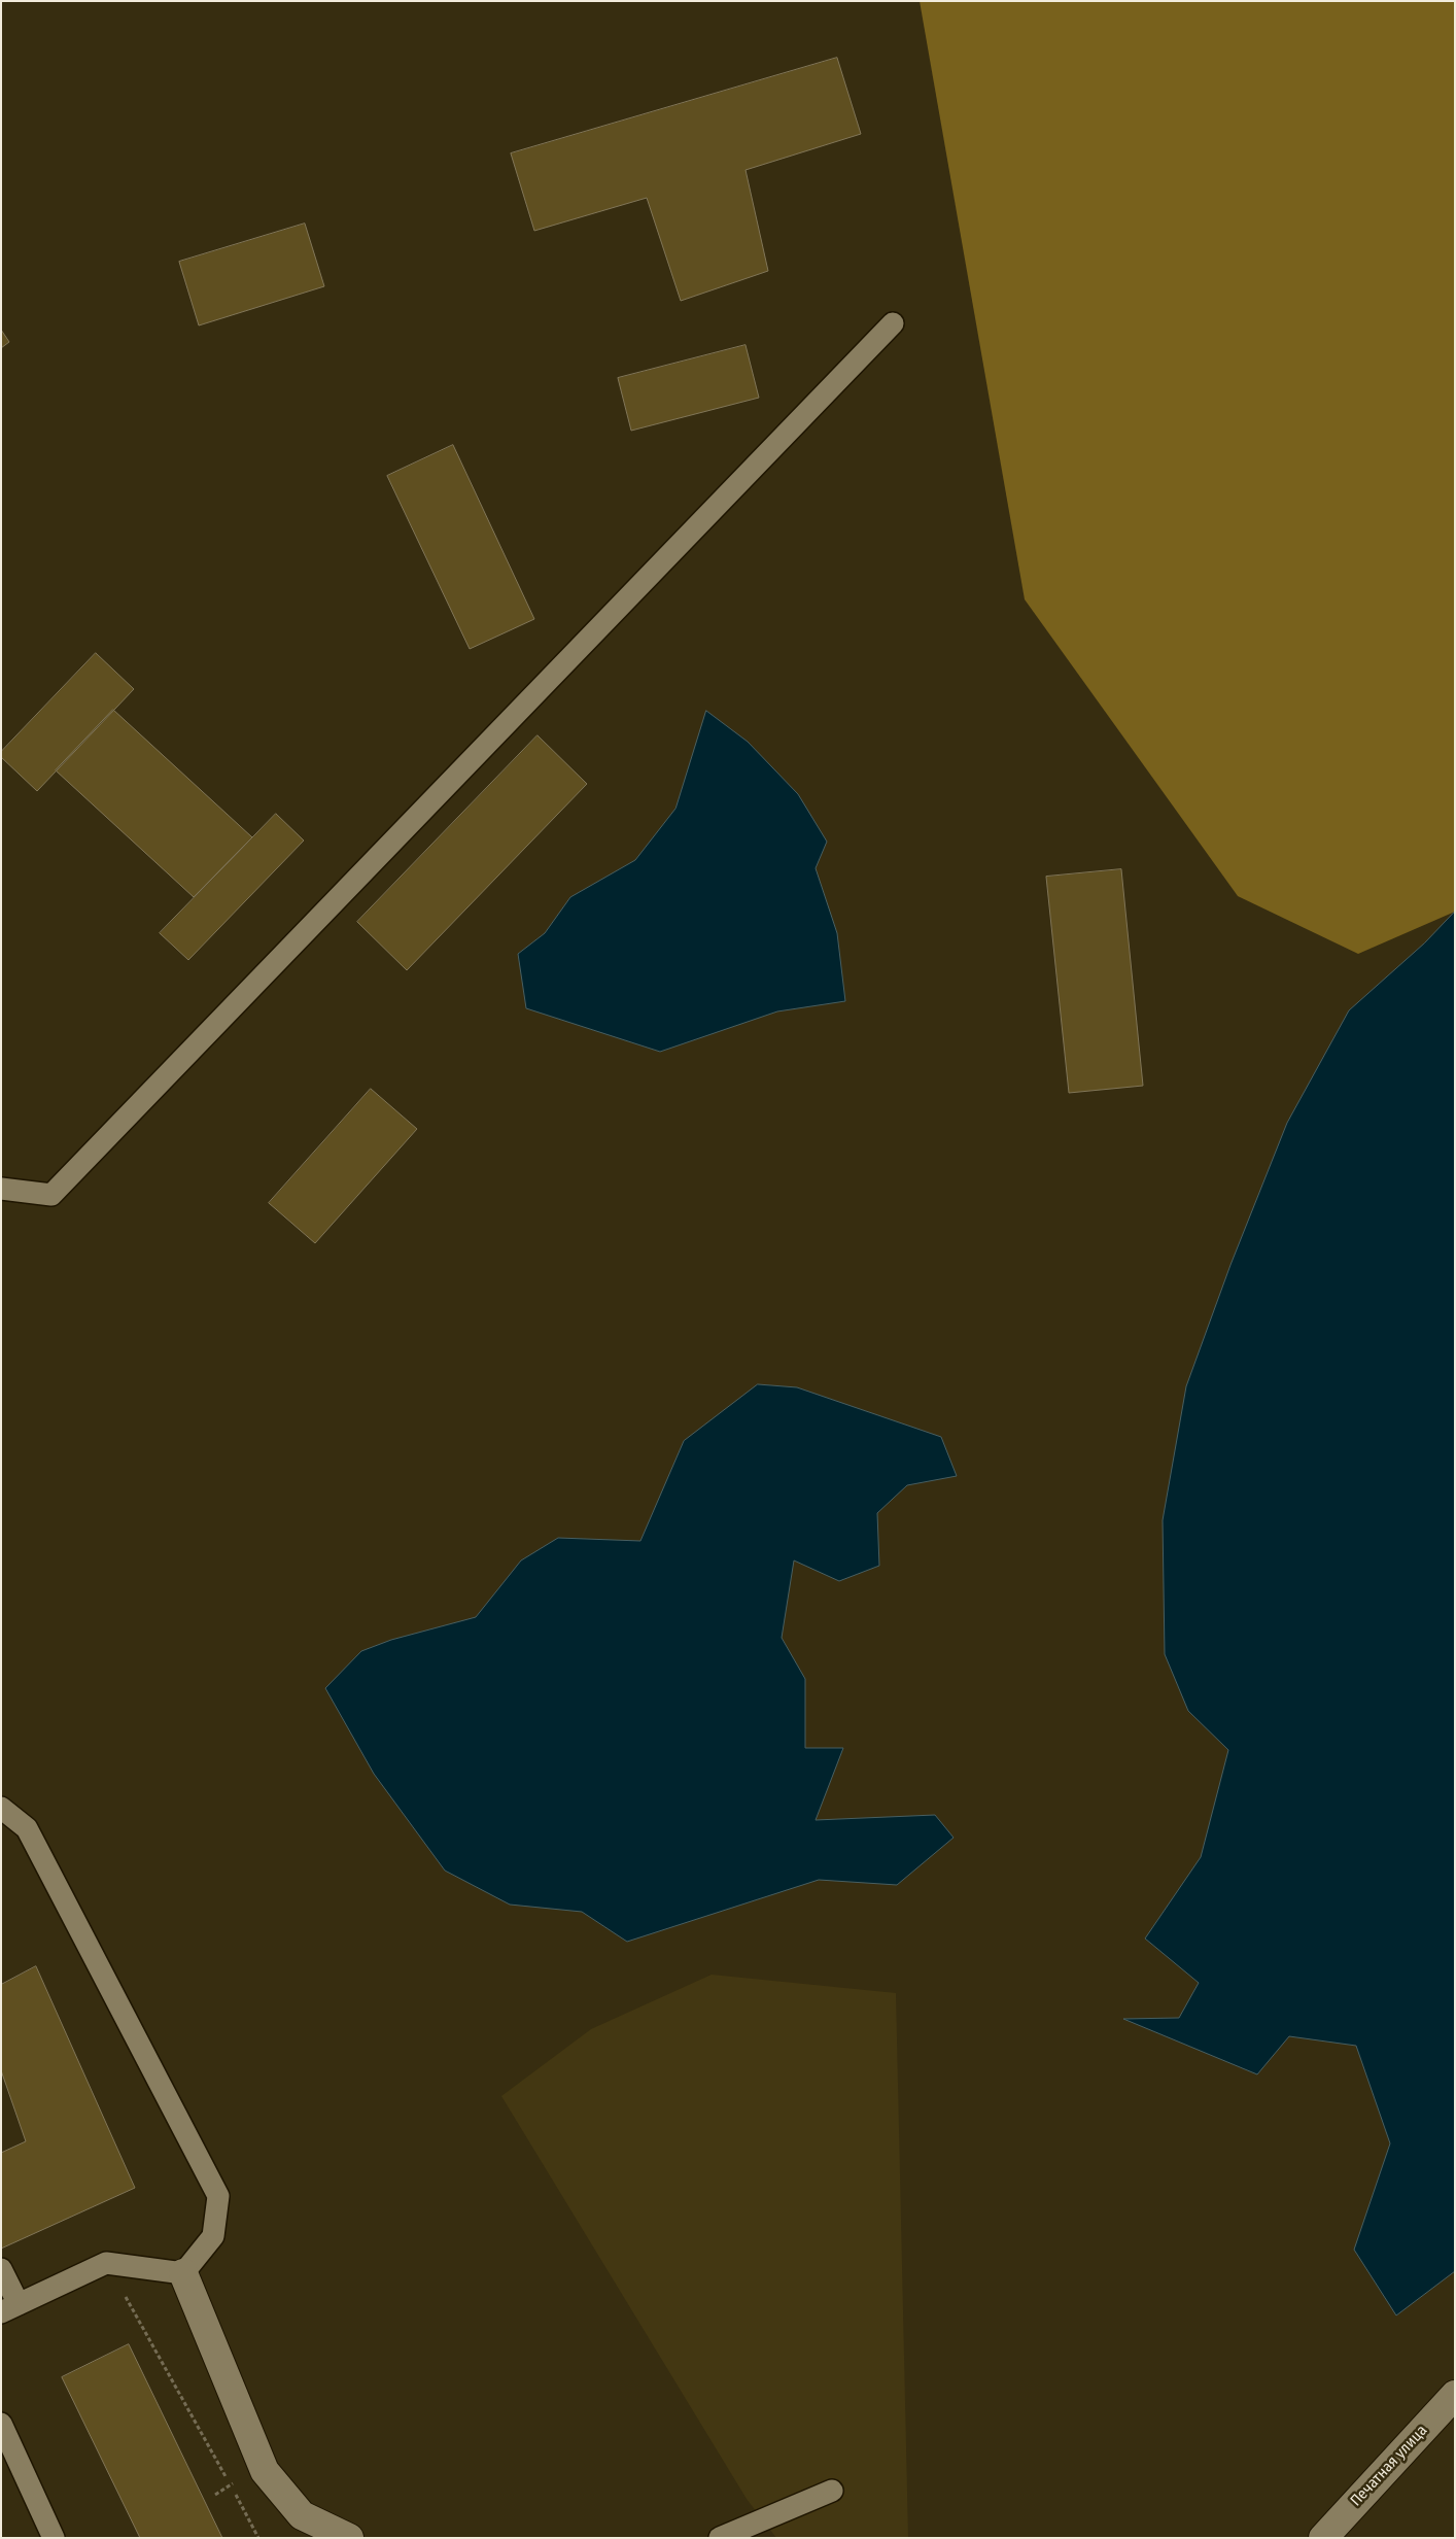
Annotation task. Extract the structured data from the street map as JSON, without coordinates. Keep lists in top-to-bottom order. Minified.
{"streets":{"street":["Печатная улица"]}}
